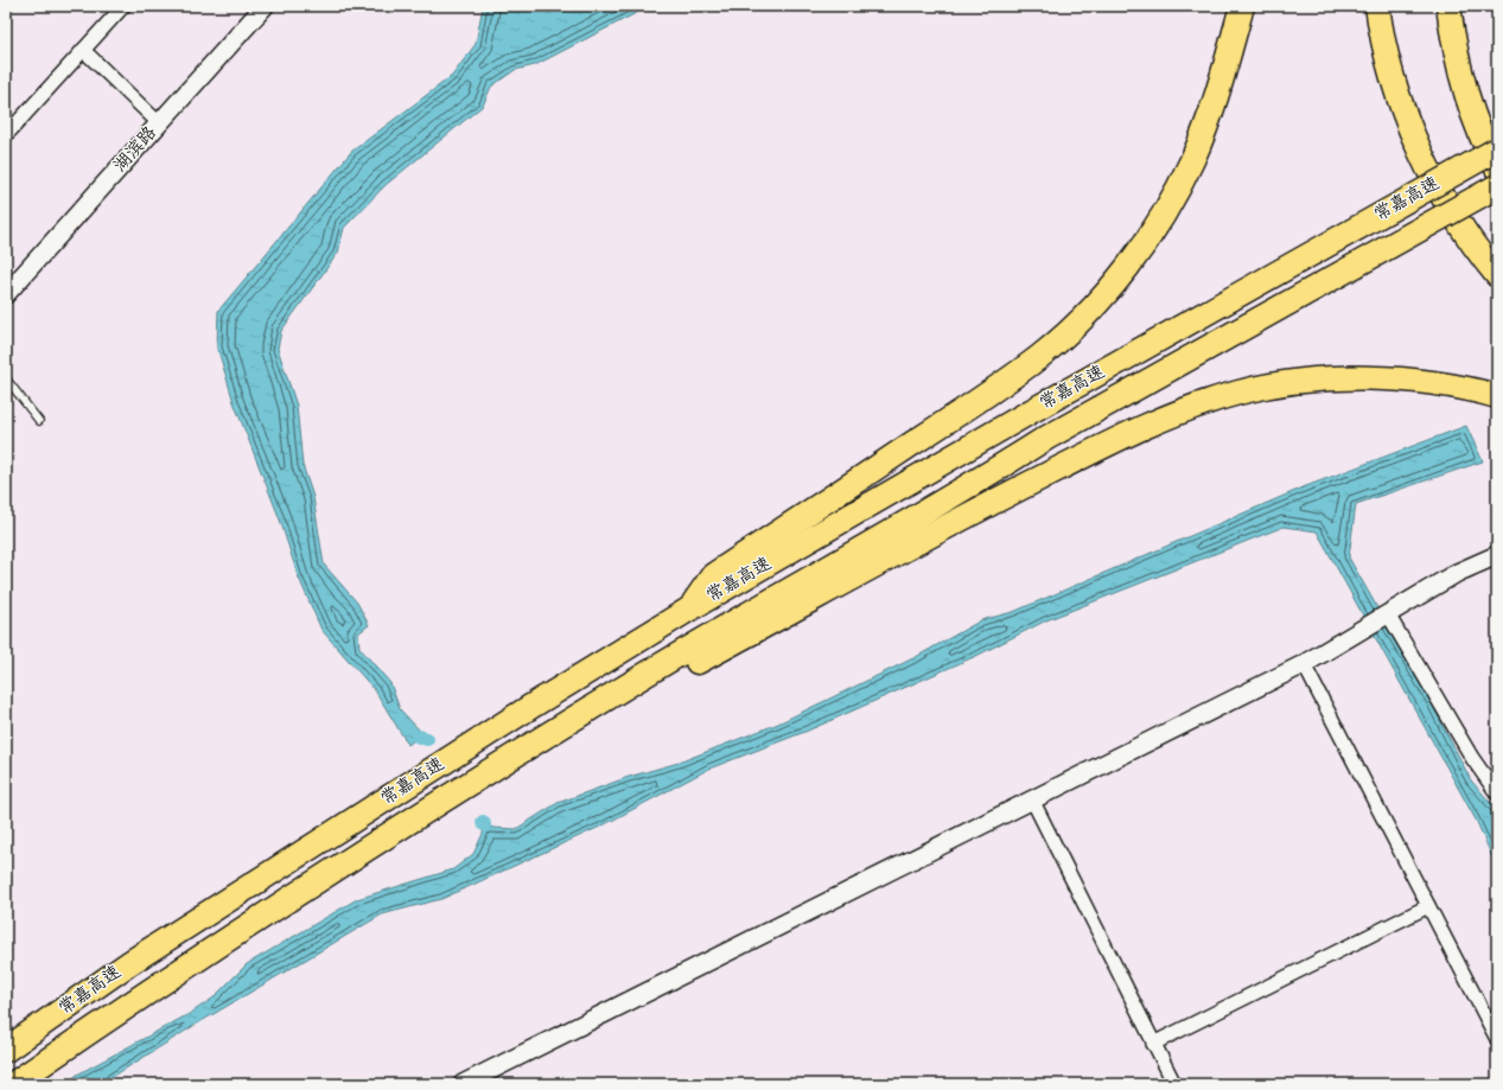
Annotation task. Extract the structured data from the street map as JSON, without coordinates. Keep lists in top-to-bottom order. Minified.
{"streets":{"highway":["常嘉高速"],"street":["湖滨路"]}}
